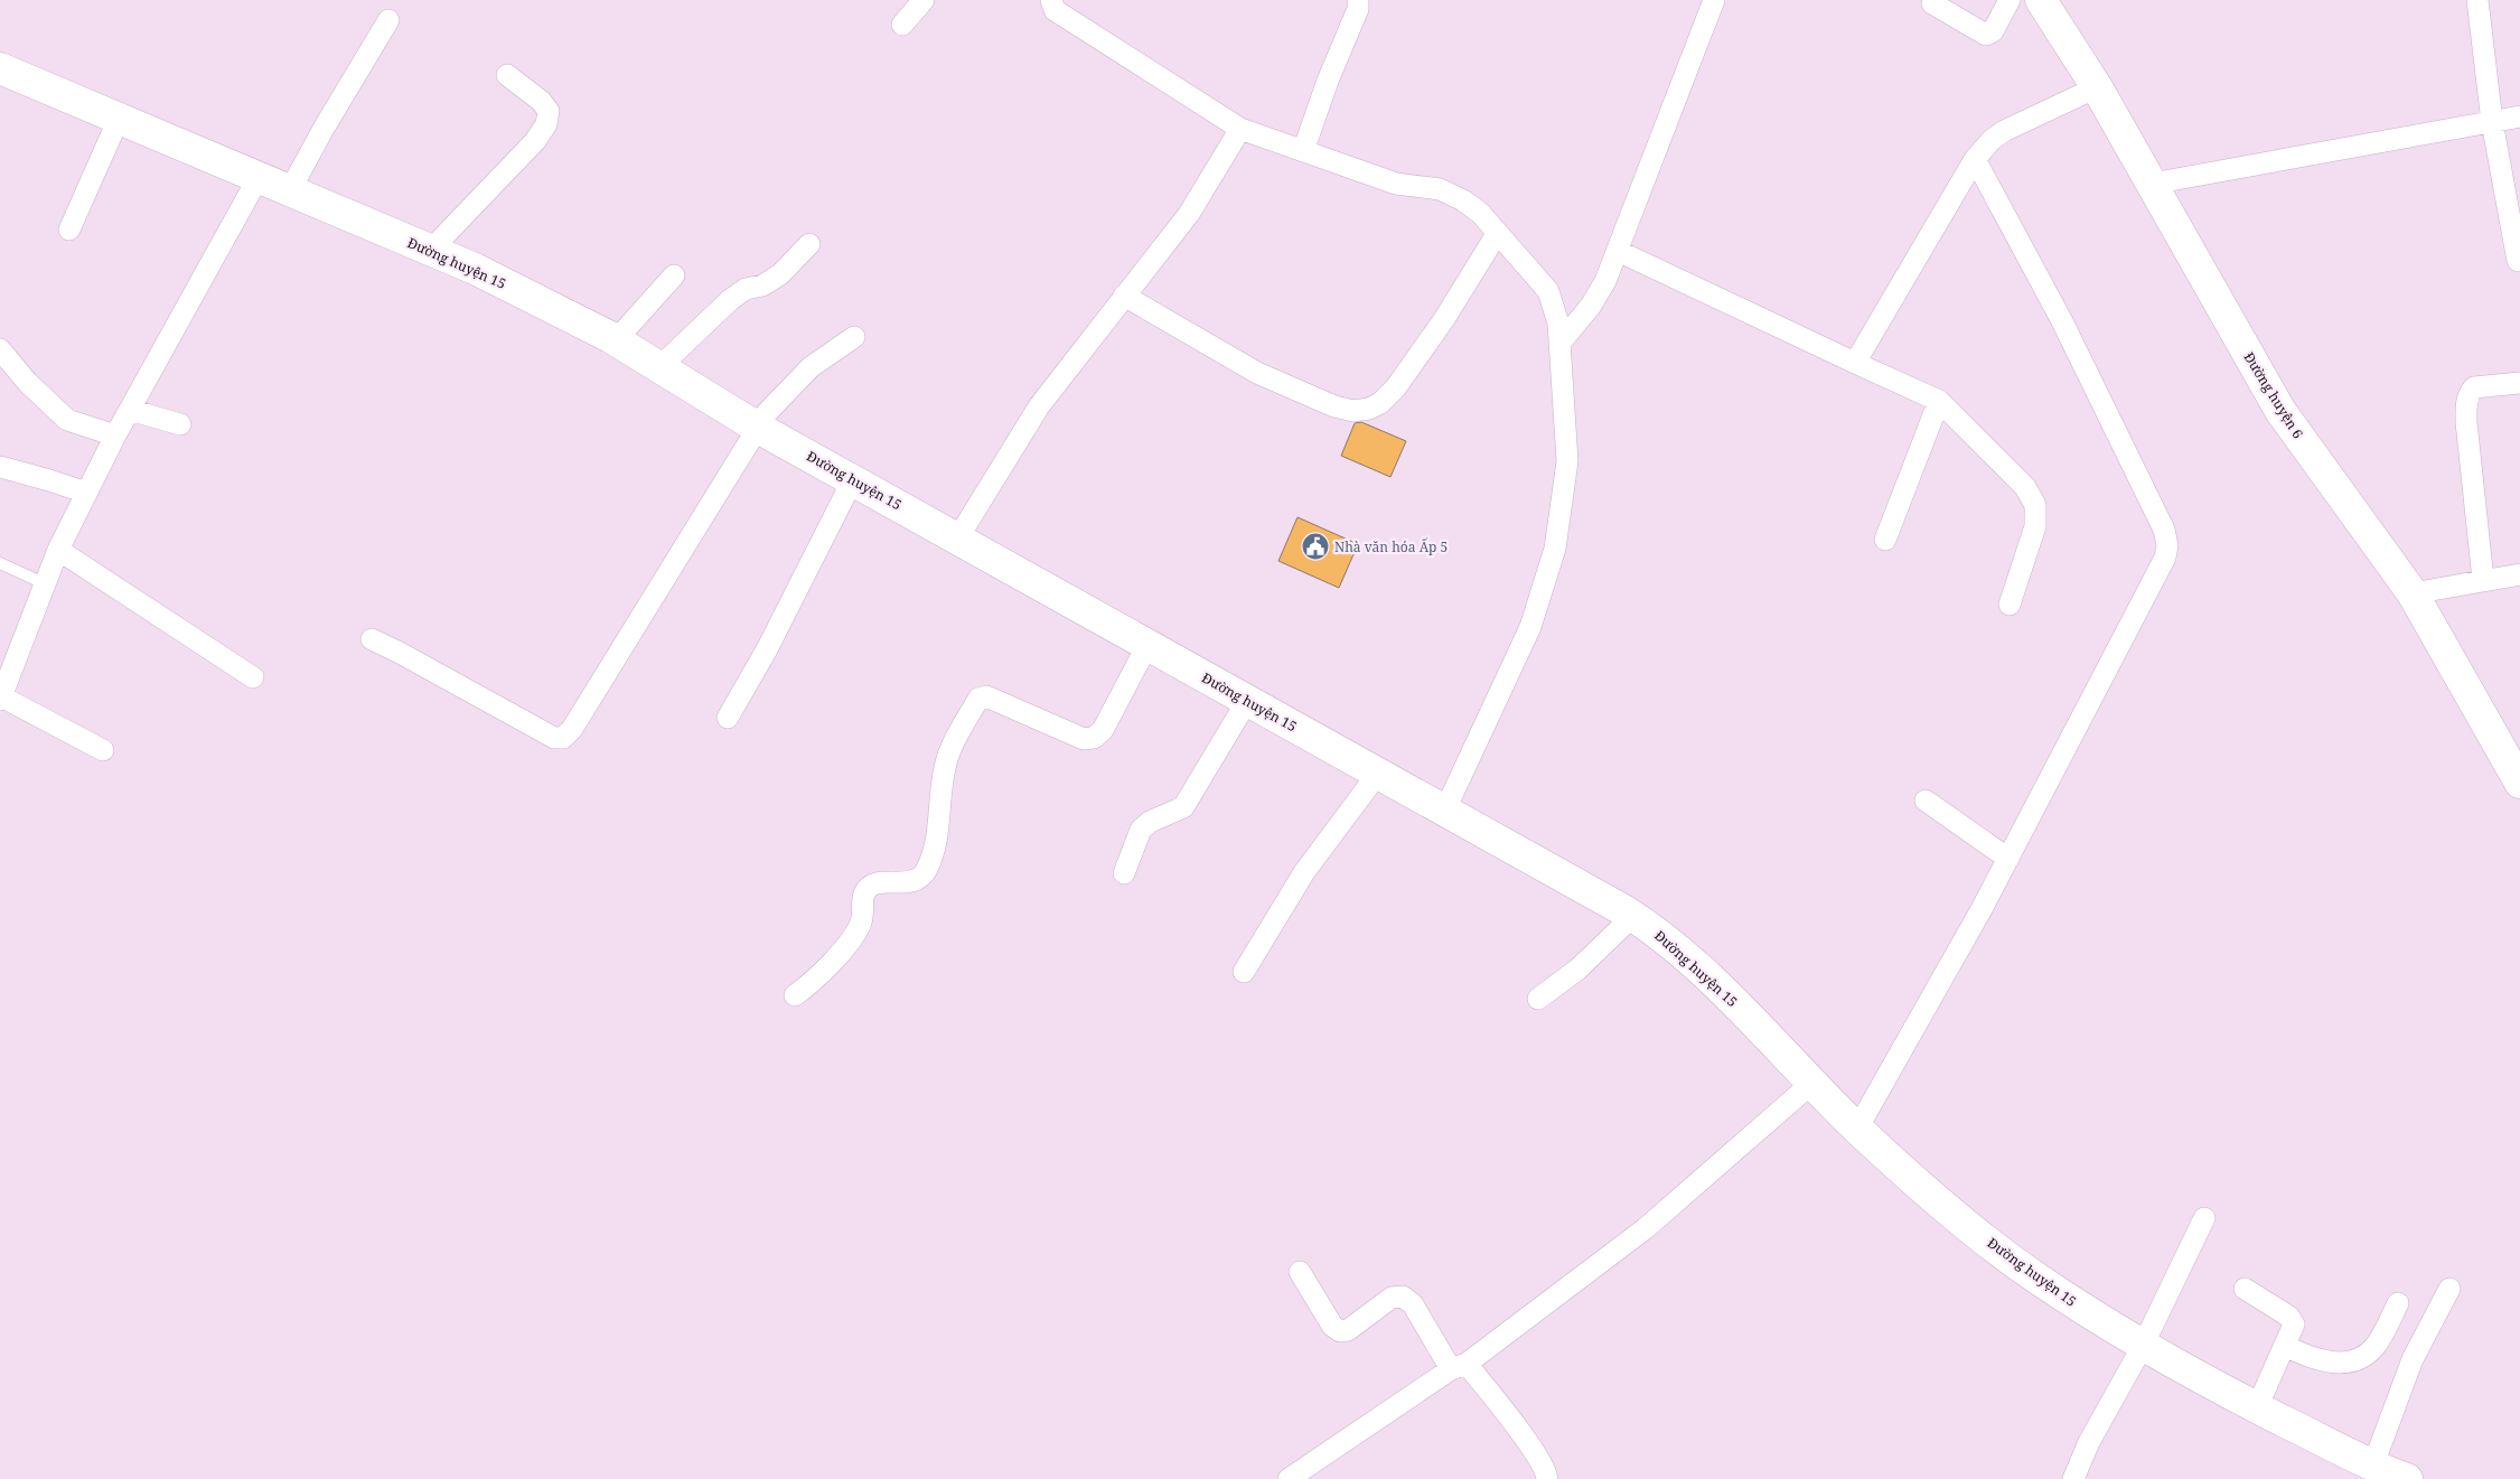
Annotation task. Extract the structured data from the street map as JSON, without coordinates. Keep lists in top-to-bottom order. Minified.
{"streets":{"street":["Đường huyện 15","Đường huyện 6"]},"places":{"public building":["Nhà văn hóa Ấp 5"]}}
